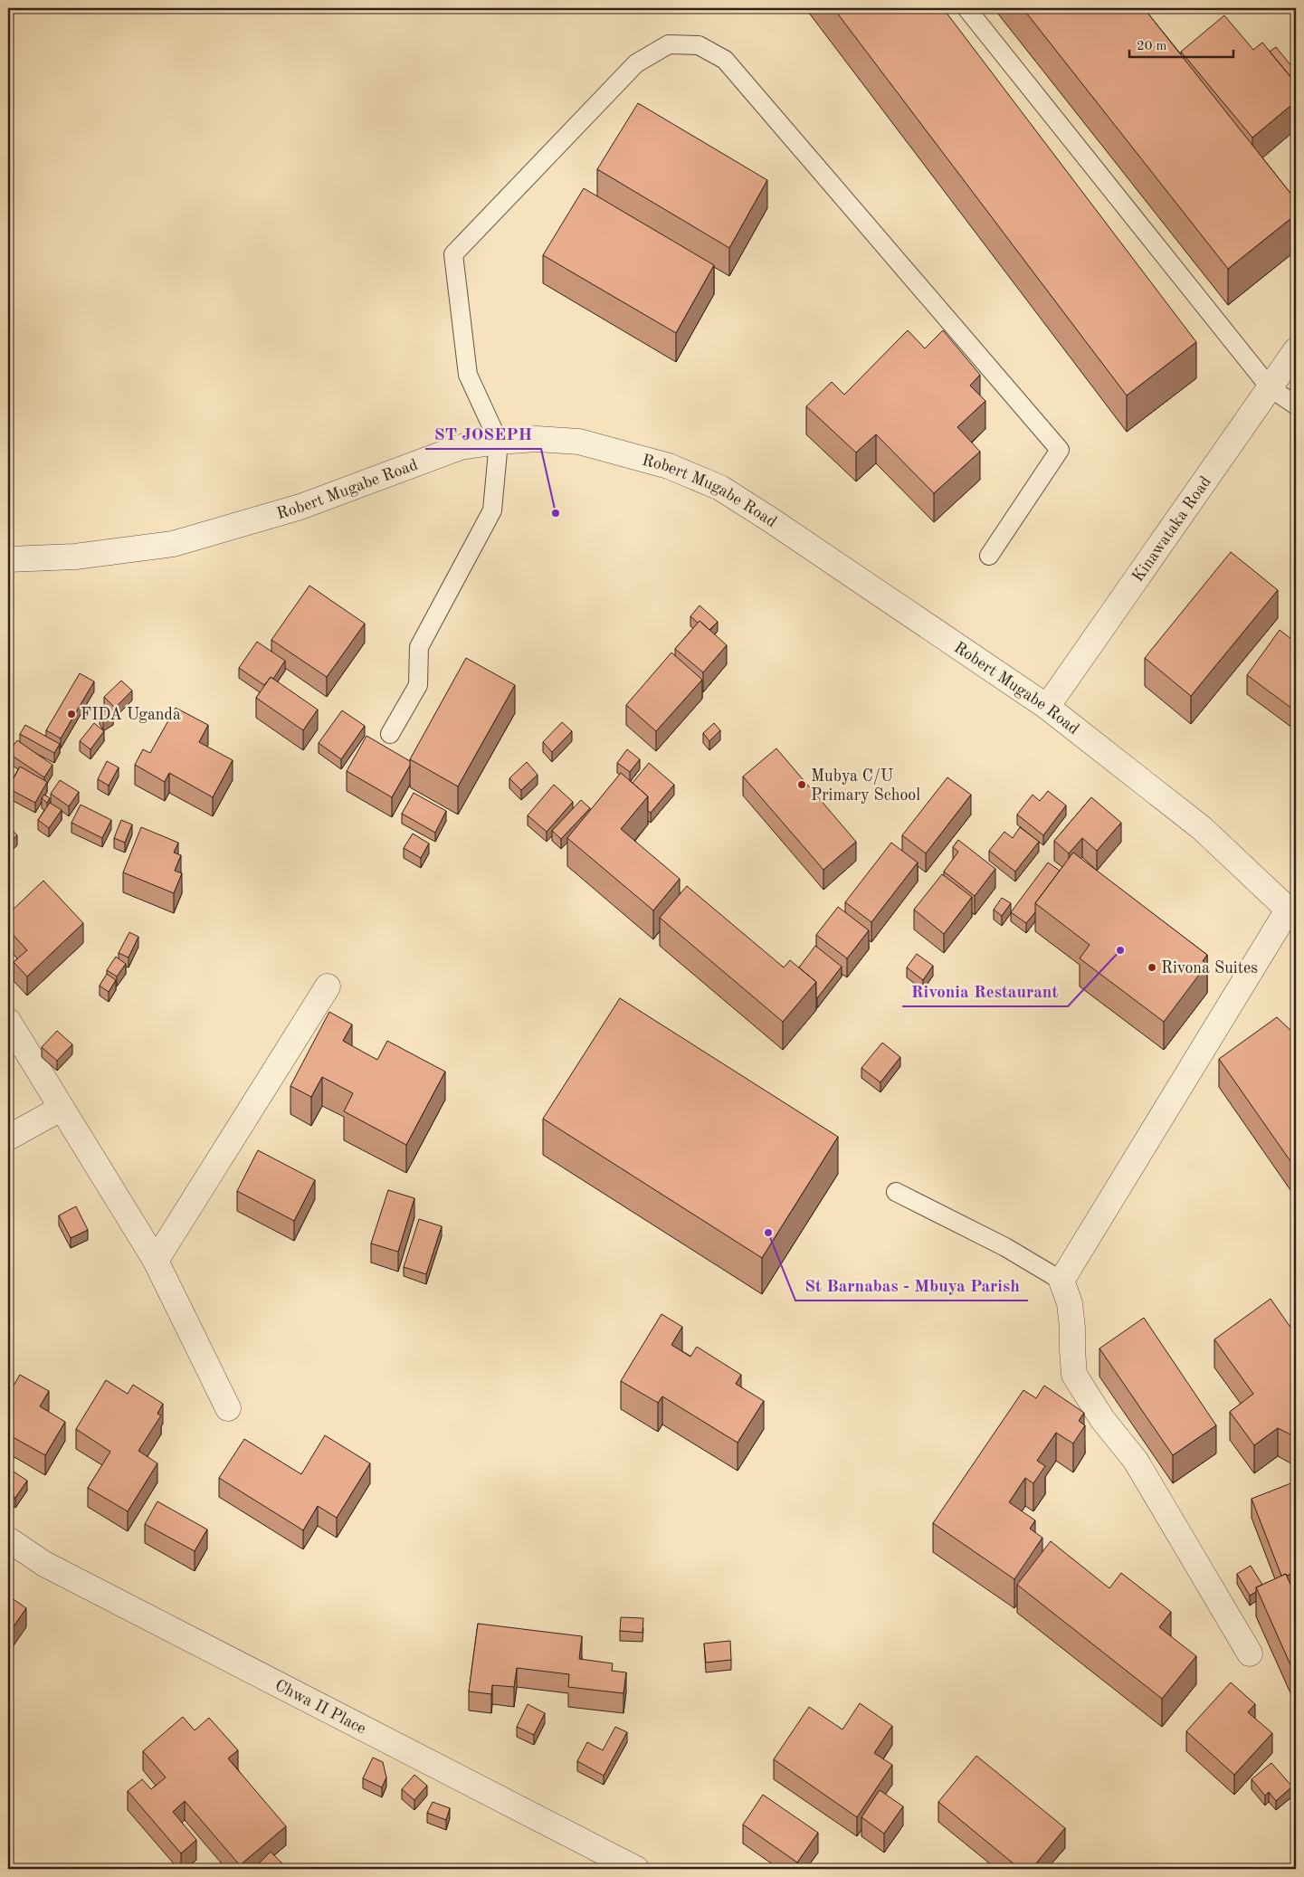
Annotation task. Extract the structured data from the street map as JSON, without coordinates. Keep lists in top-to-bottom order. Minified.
{"streets":{"street":["Robert Mugabe Road","Kinawataka Road","Chwa II Place"]},"crossings":[["Robert Mugabe Road","Kinawataka Road"]],"places":["ST JOSEPH","FIDA Uganda","Mubya C/U Primary School","Rivonia Restaurant","Rivona Suites","St Barnabas - Mbuya Parish"],"scale_bar":"20 m"}
